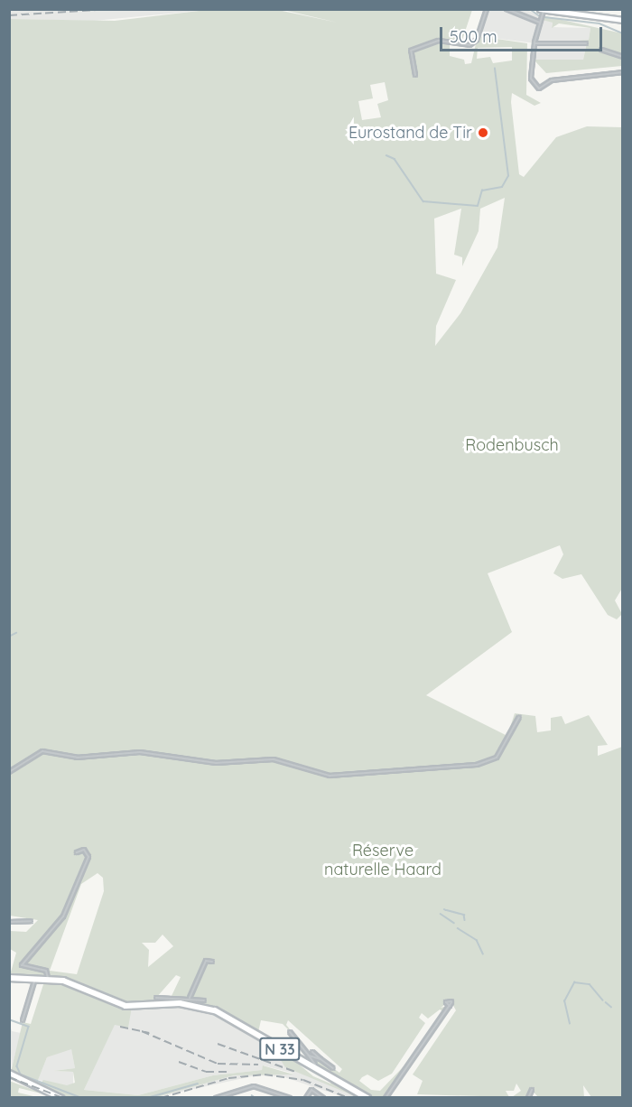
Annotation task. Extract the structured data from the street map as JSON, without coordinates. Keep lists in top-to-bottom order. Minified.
{"streets":{"main road":["N 33"]},"parks":["Rodenbusch","Réserve naturelle Haard"],"places":["Eurostand de Tir"],"scale_bar":"500 m"}
